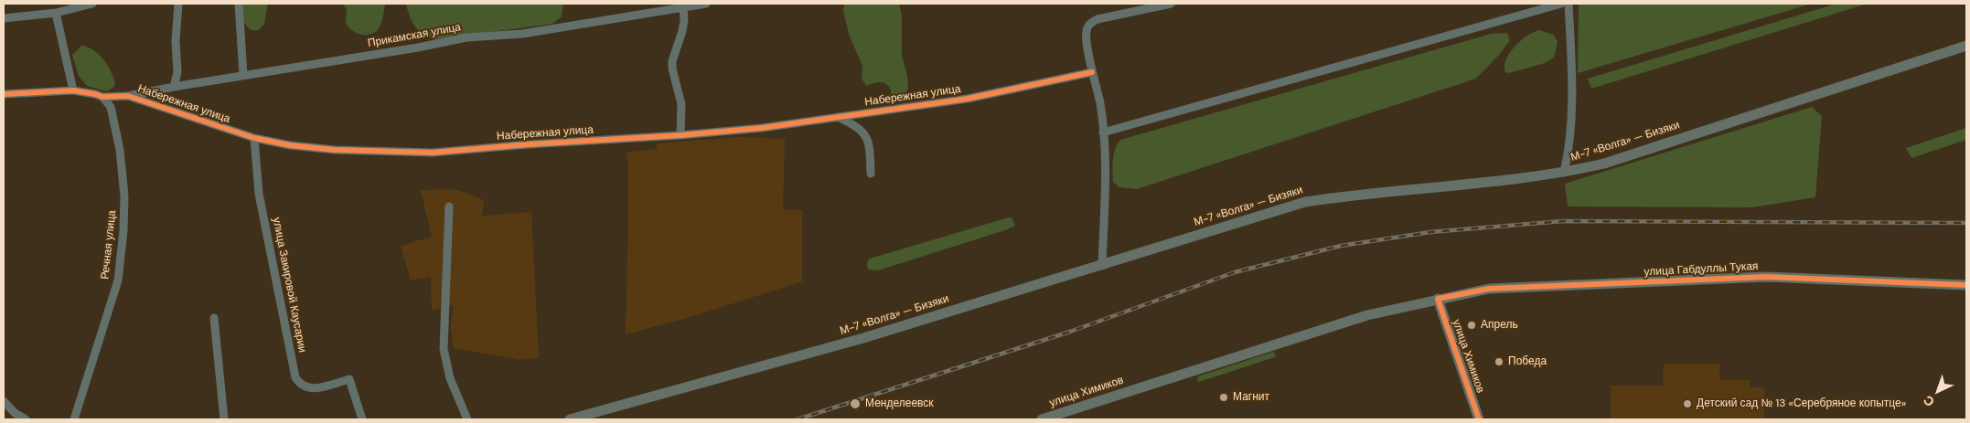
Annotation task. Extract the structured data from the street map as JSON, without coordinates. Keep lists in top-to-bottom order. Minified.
{"streets":{"main road":["М-7 «Волга» — Бизяки","улица Габдуллы Тукая","улица Химиков"],"street":["Прикамская улица","Набережная улица","Речная улица","улица Закировой Каусарии"]},"crossings":[["Прикамская улица","Набережная улица"],["Набережная улица","Речная улица"],["Набережная улица","улица Закировой Каусарии"],["улица Габдуллы Тукая","улица Химиков"]],"places":["Апрель","Победа","Магнит","Менделеевск","Детский сад № 13 «Серебряное копытце»"],"north":"bottom left"}
